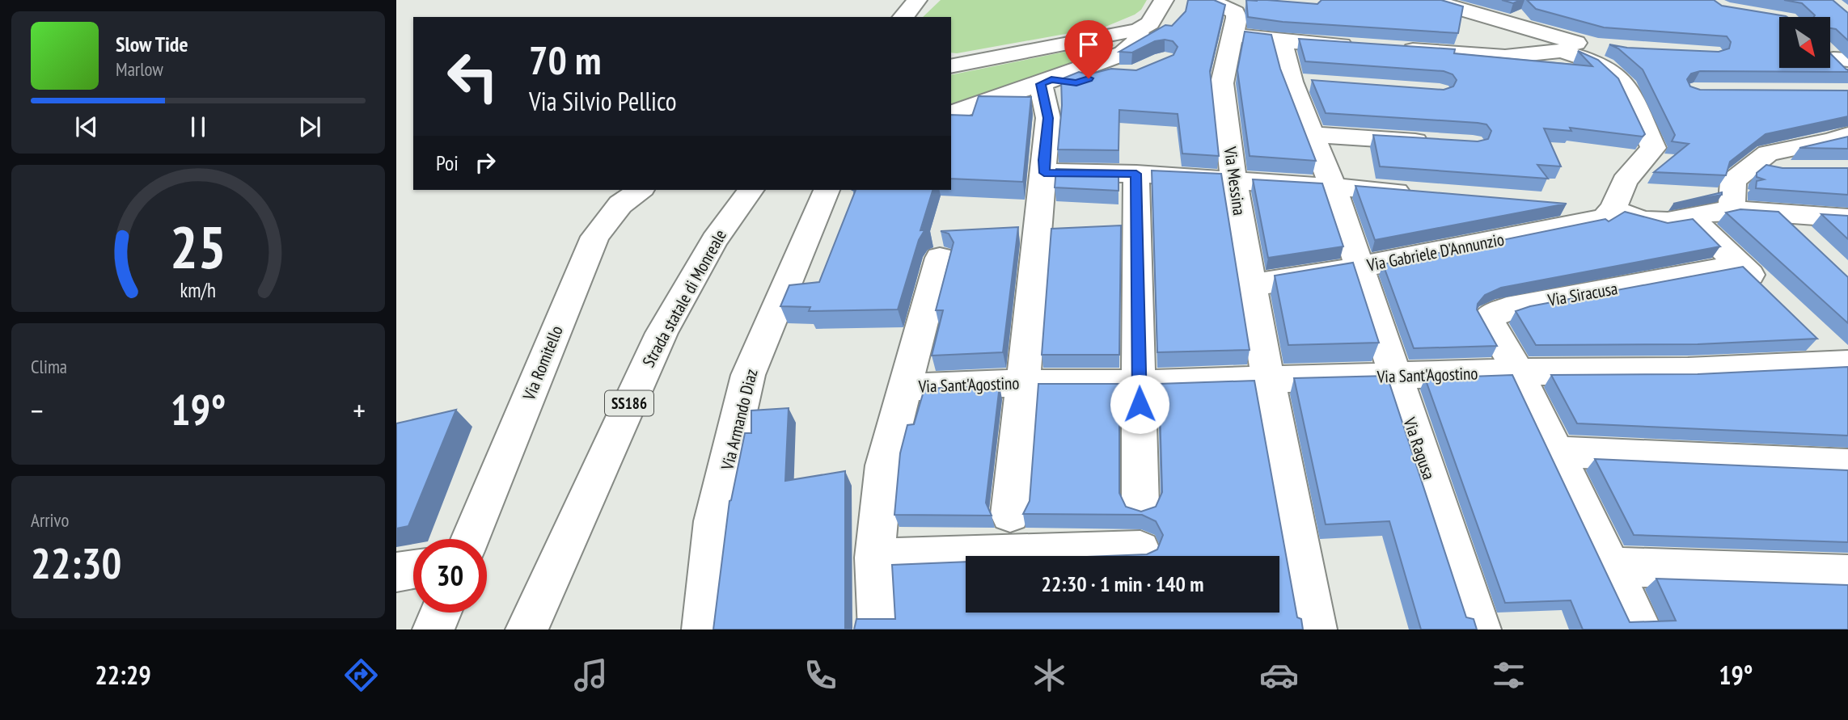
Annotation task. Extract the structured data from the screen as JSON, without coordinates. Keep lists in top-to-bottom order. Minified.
{"streets":{"street":["Via Messina","Via Gabriele D'Annunzio","Via Siracusa","Strada statale di Monreale","Via Romitello","Via Sant'Agostino","SS186","Via Armando Diaz","Via Ragusa"]},"crossings":[["Via Messina","Via Gabriele D'Annunzio"],["Via Messina","Via Sant'Agostino"],["Via Gabriele D'Annunzio","Via Ragusa"],["Via Siracusa","Via Sant'Agostino"],["Via Sant'Agostino","Via Ragusa"]],"north":"bottom right","page":{"turn":["70 m","Via Silvio Pellico"],"song":["Slow Tide","Marlow"],"then":"Poi","tile":["Clima",["Arrivo","22:30"]],"heat":["−","19°","+"],"limit":"30","trip":"22:30 · 1 min · 140 m","tabs":["22:29","19°"],"gauge":["25","km/h"]}}
